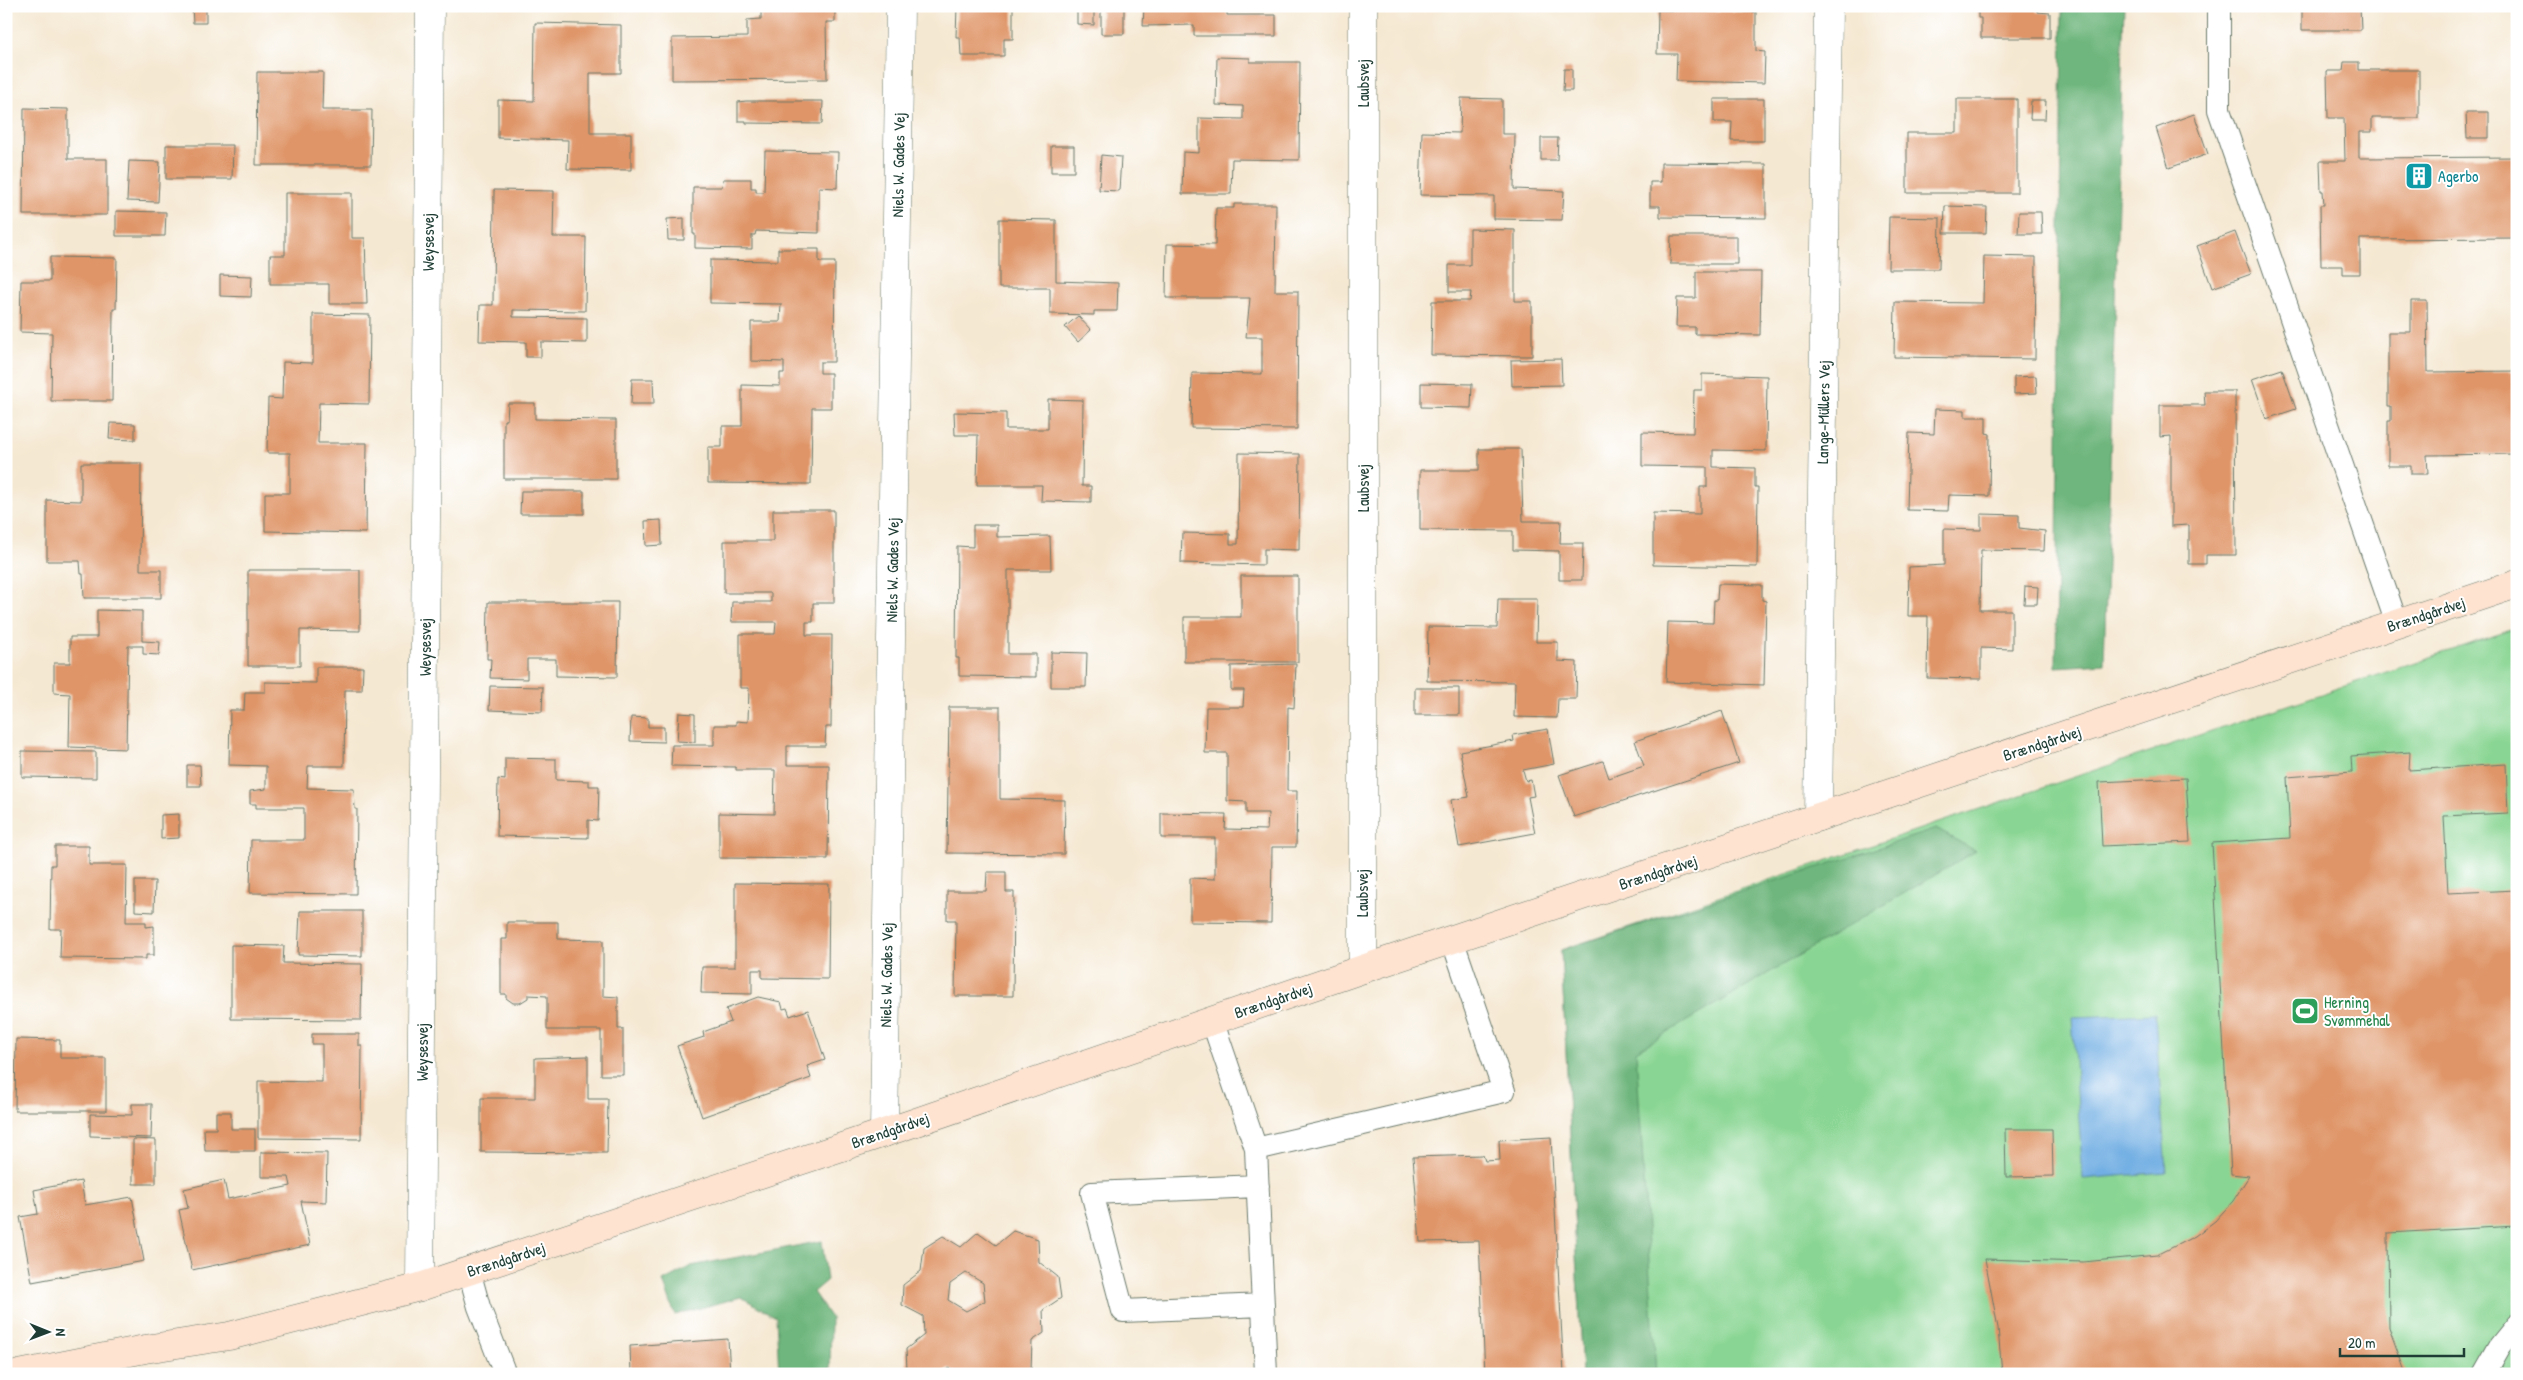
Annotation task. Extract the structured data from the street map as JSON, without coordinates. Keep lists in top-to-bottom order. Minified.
{"streets":{"street":["Laubsvej","Niels W. Gades Vej","Weysesvej","Lange-Müllers Vej","Brændgårdvej"]},"crossings":[["Laubsvej","Brændgårdvej"],["Niels W. Gades Vej","Brændgårdvej"],["Weysesvej","Brændgårdvej"],["Lange-Müllers Vej","Brændgårdvej"]],"places":{"building":["Agerbo"],"sports":["Herning Svømmehal"]},"scale_bar":"20 m","north":"right"}
